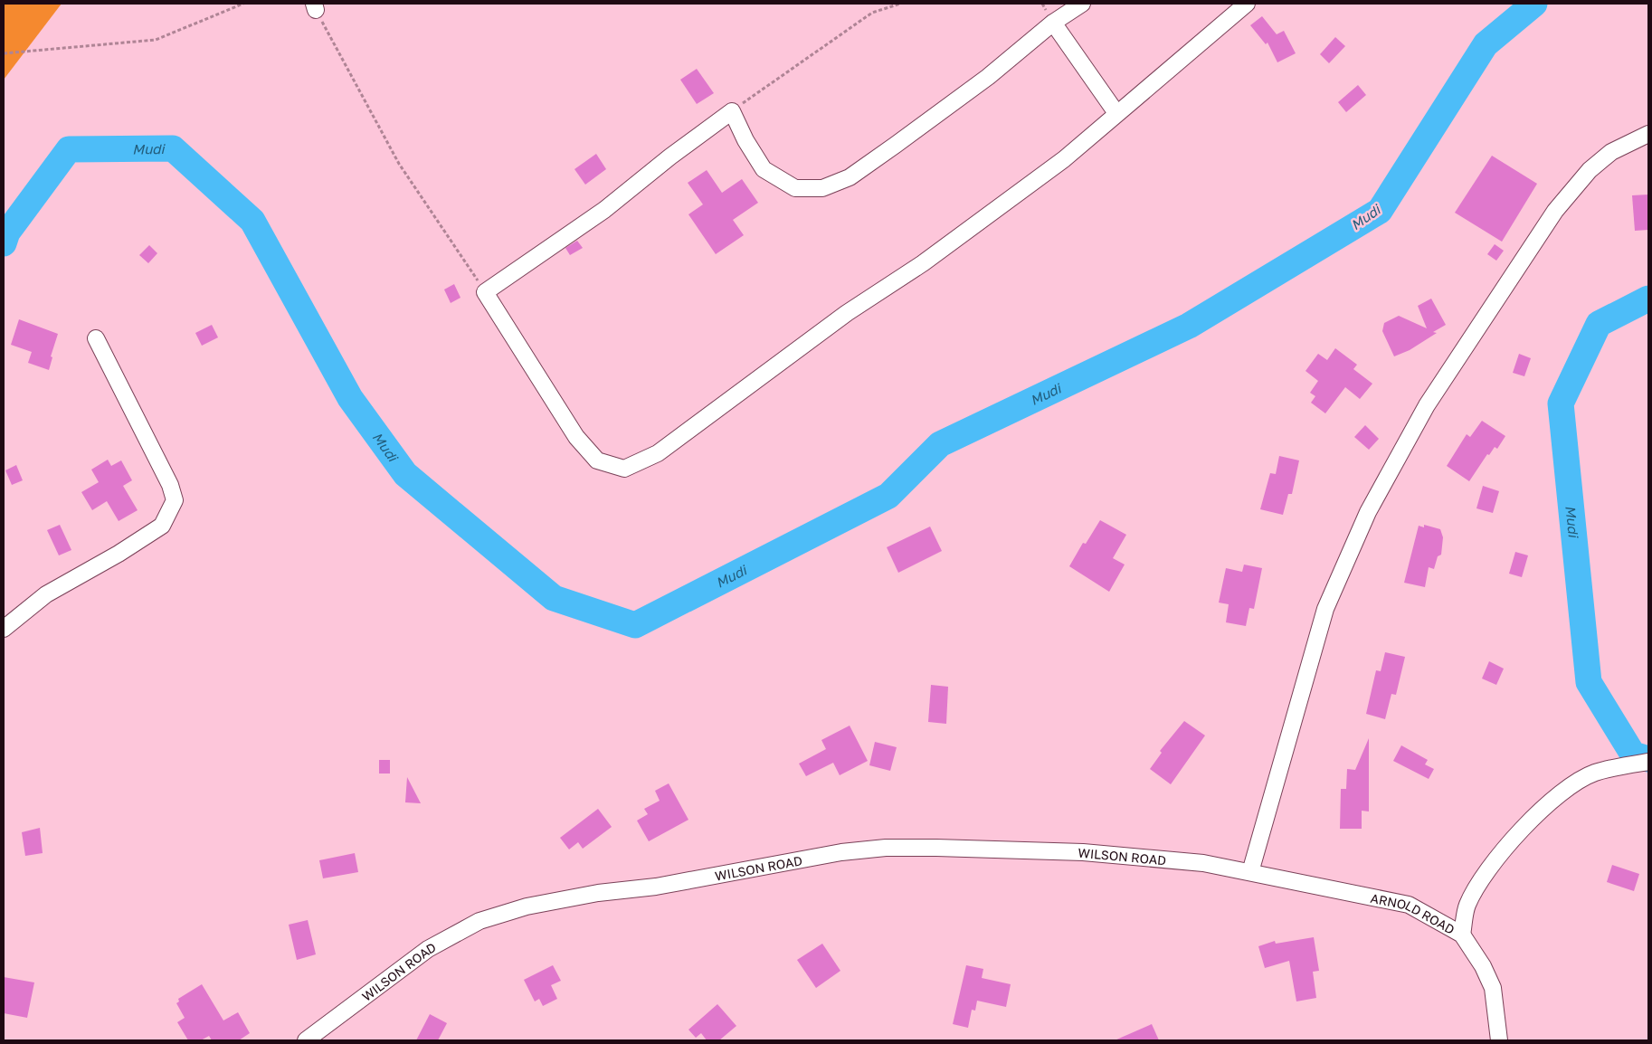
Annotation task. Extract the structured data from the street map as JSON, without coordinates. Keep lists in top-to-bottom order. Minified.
{"streets":{"street":["WILSON ROAD","ARNOLD ROAD"]},"crossings":[["WILSON ROAD","ARNOLD ROAD"]],"water":["Mudi"]}
